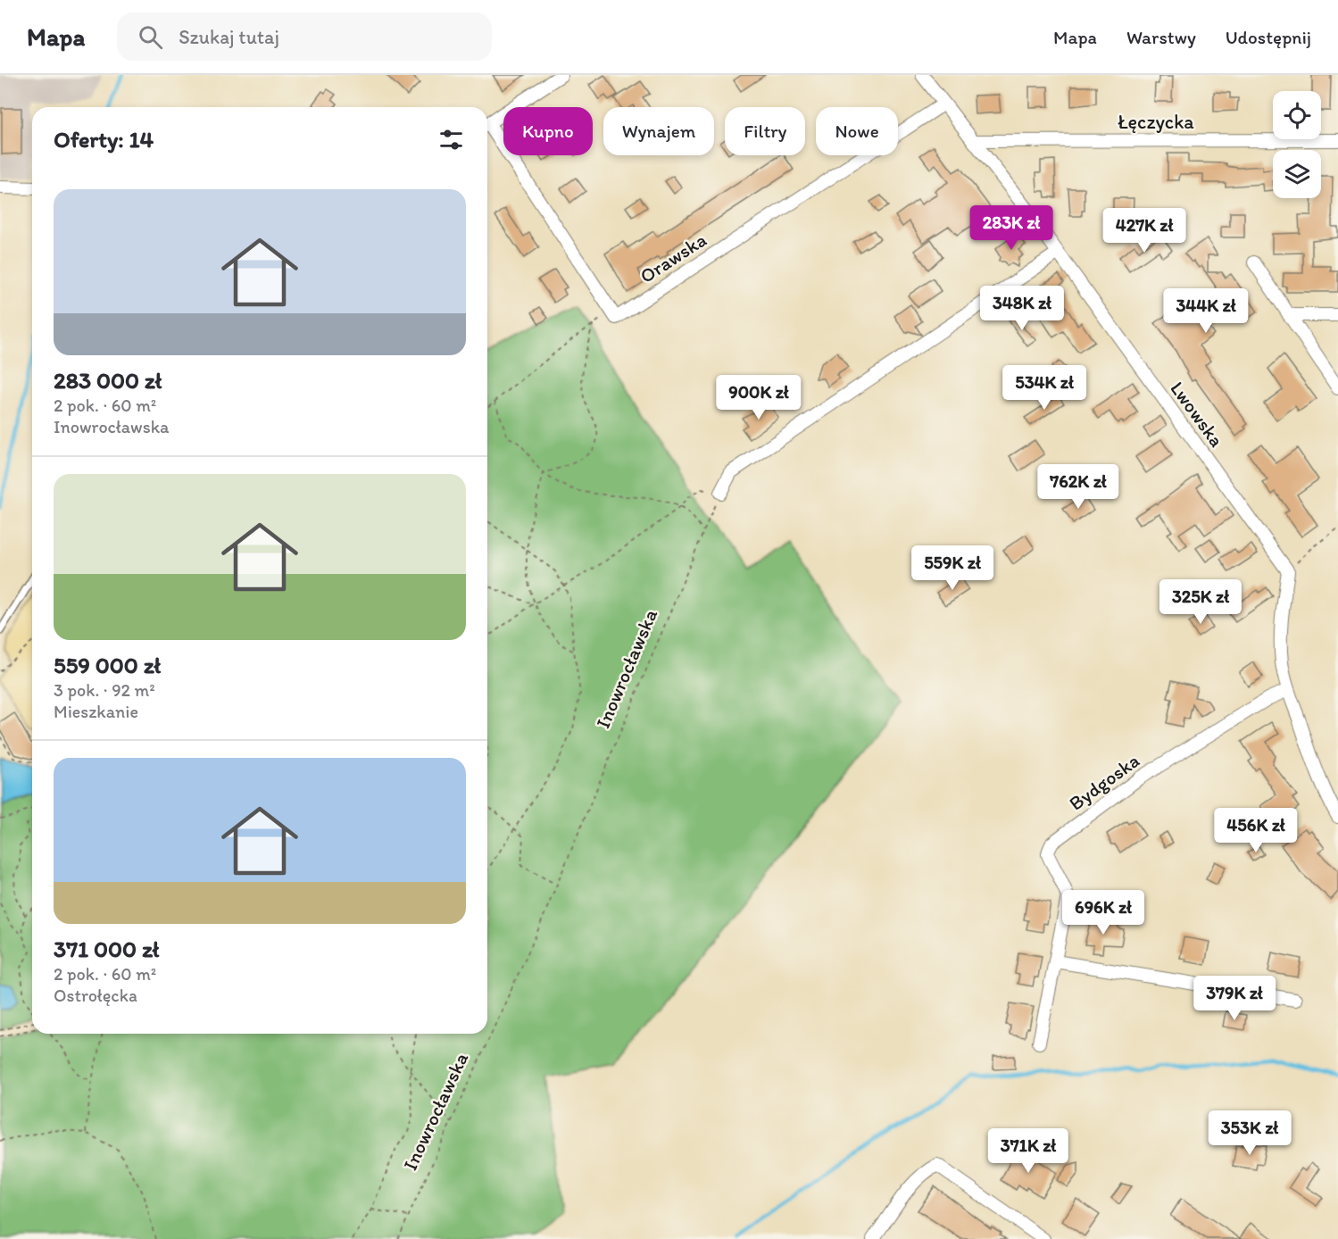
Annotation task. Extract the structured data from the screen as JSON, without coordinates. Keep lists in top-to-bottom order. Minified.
{"streets":{"street":["Łęczycka","Orawska","Lwowska","Bydgoska"],"path":["Inowrocławska"]},"crossings":[["Łęczycka","Lwowska"],["Orawska","Lwowska"]],"page":{"header":"Mapa","search":"Szukaj tutaj","nav":["Mapa","Warstwy","Udostępnij"],"chip":["Kupno","Wynajem","Filtry","Nowe"],"heading":"Oferty: 14","list":[{"name":"283 000 zł","note":"2 pok. · 60 m² · Inowrocławska"},{"name":"559 000 zł","note":"3 pok. · 92 m² · Mieszkanie"},{"name":"371 000 zł","note":"2 pok. · 60 m² · Ostrołęcka"}],"price":["283K zł","427K zł","348K zł","344K zł","534K zł","900K zł","762K zł","559K zł","325K zł","456K zł","696K zł","379K zł","353K zł","371K zł"]}}
